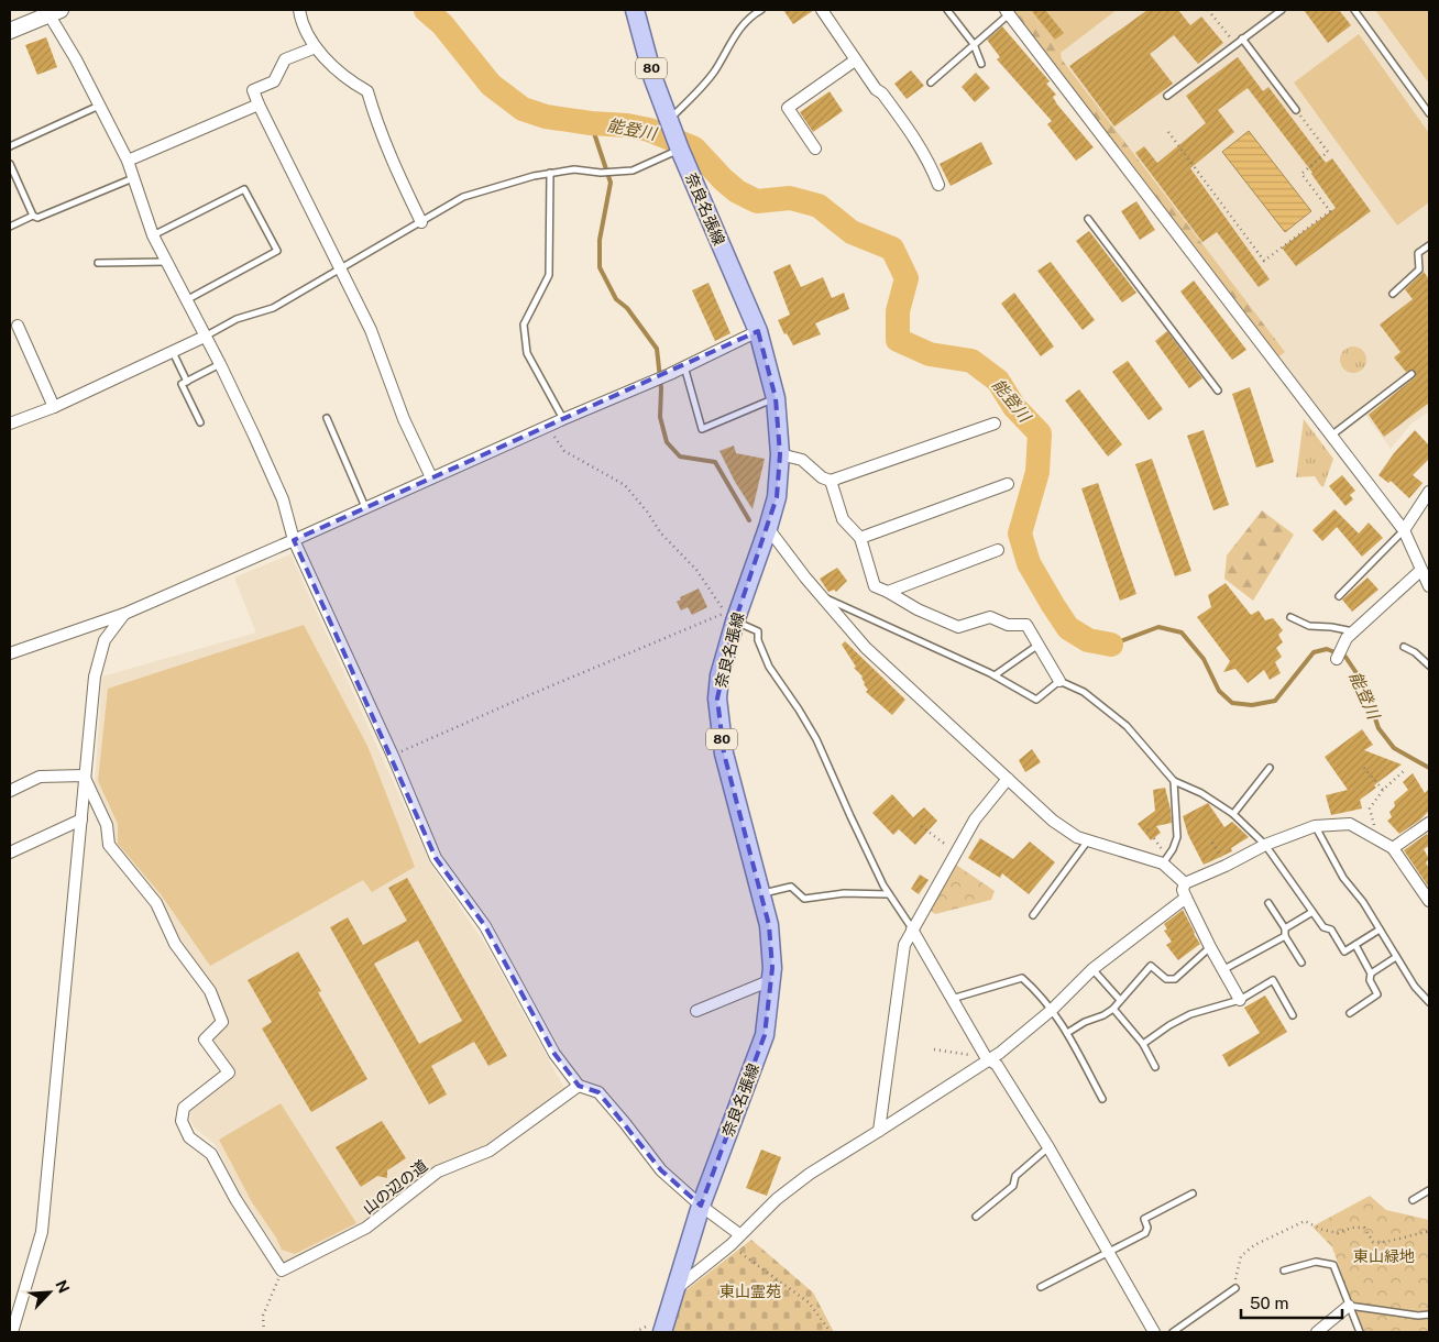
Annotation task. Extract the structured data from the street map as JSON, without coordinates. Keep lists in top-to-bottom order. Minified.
{"streets":{"main road":["80","奈良名張線"],"street":["山の辺の道"]},"water":["能登川"],"parks":["東山緑地","東山霊苑"],"scale_bar":"50 m","north":"top right"}
